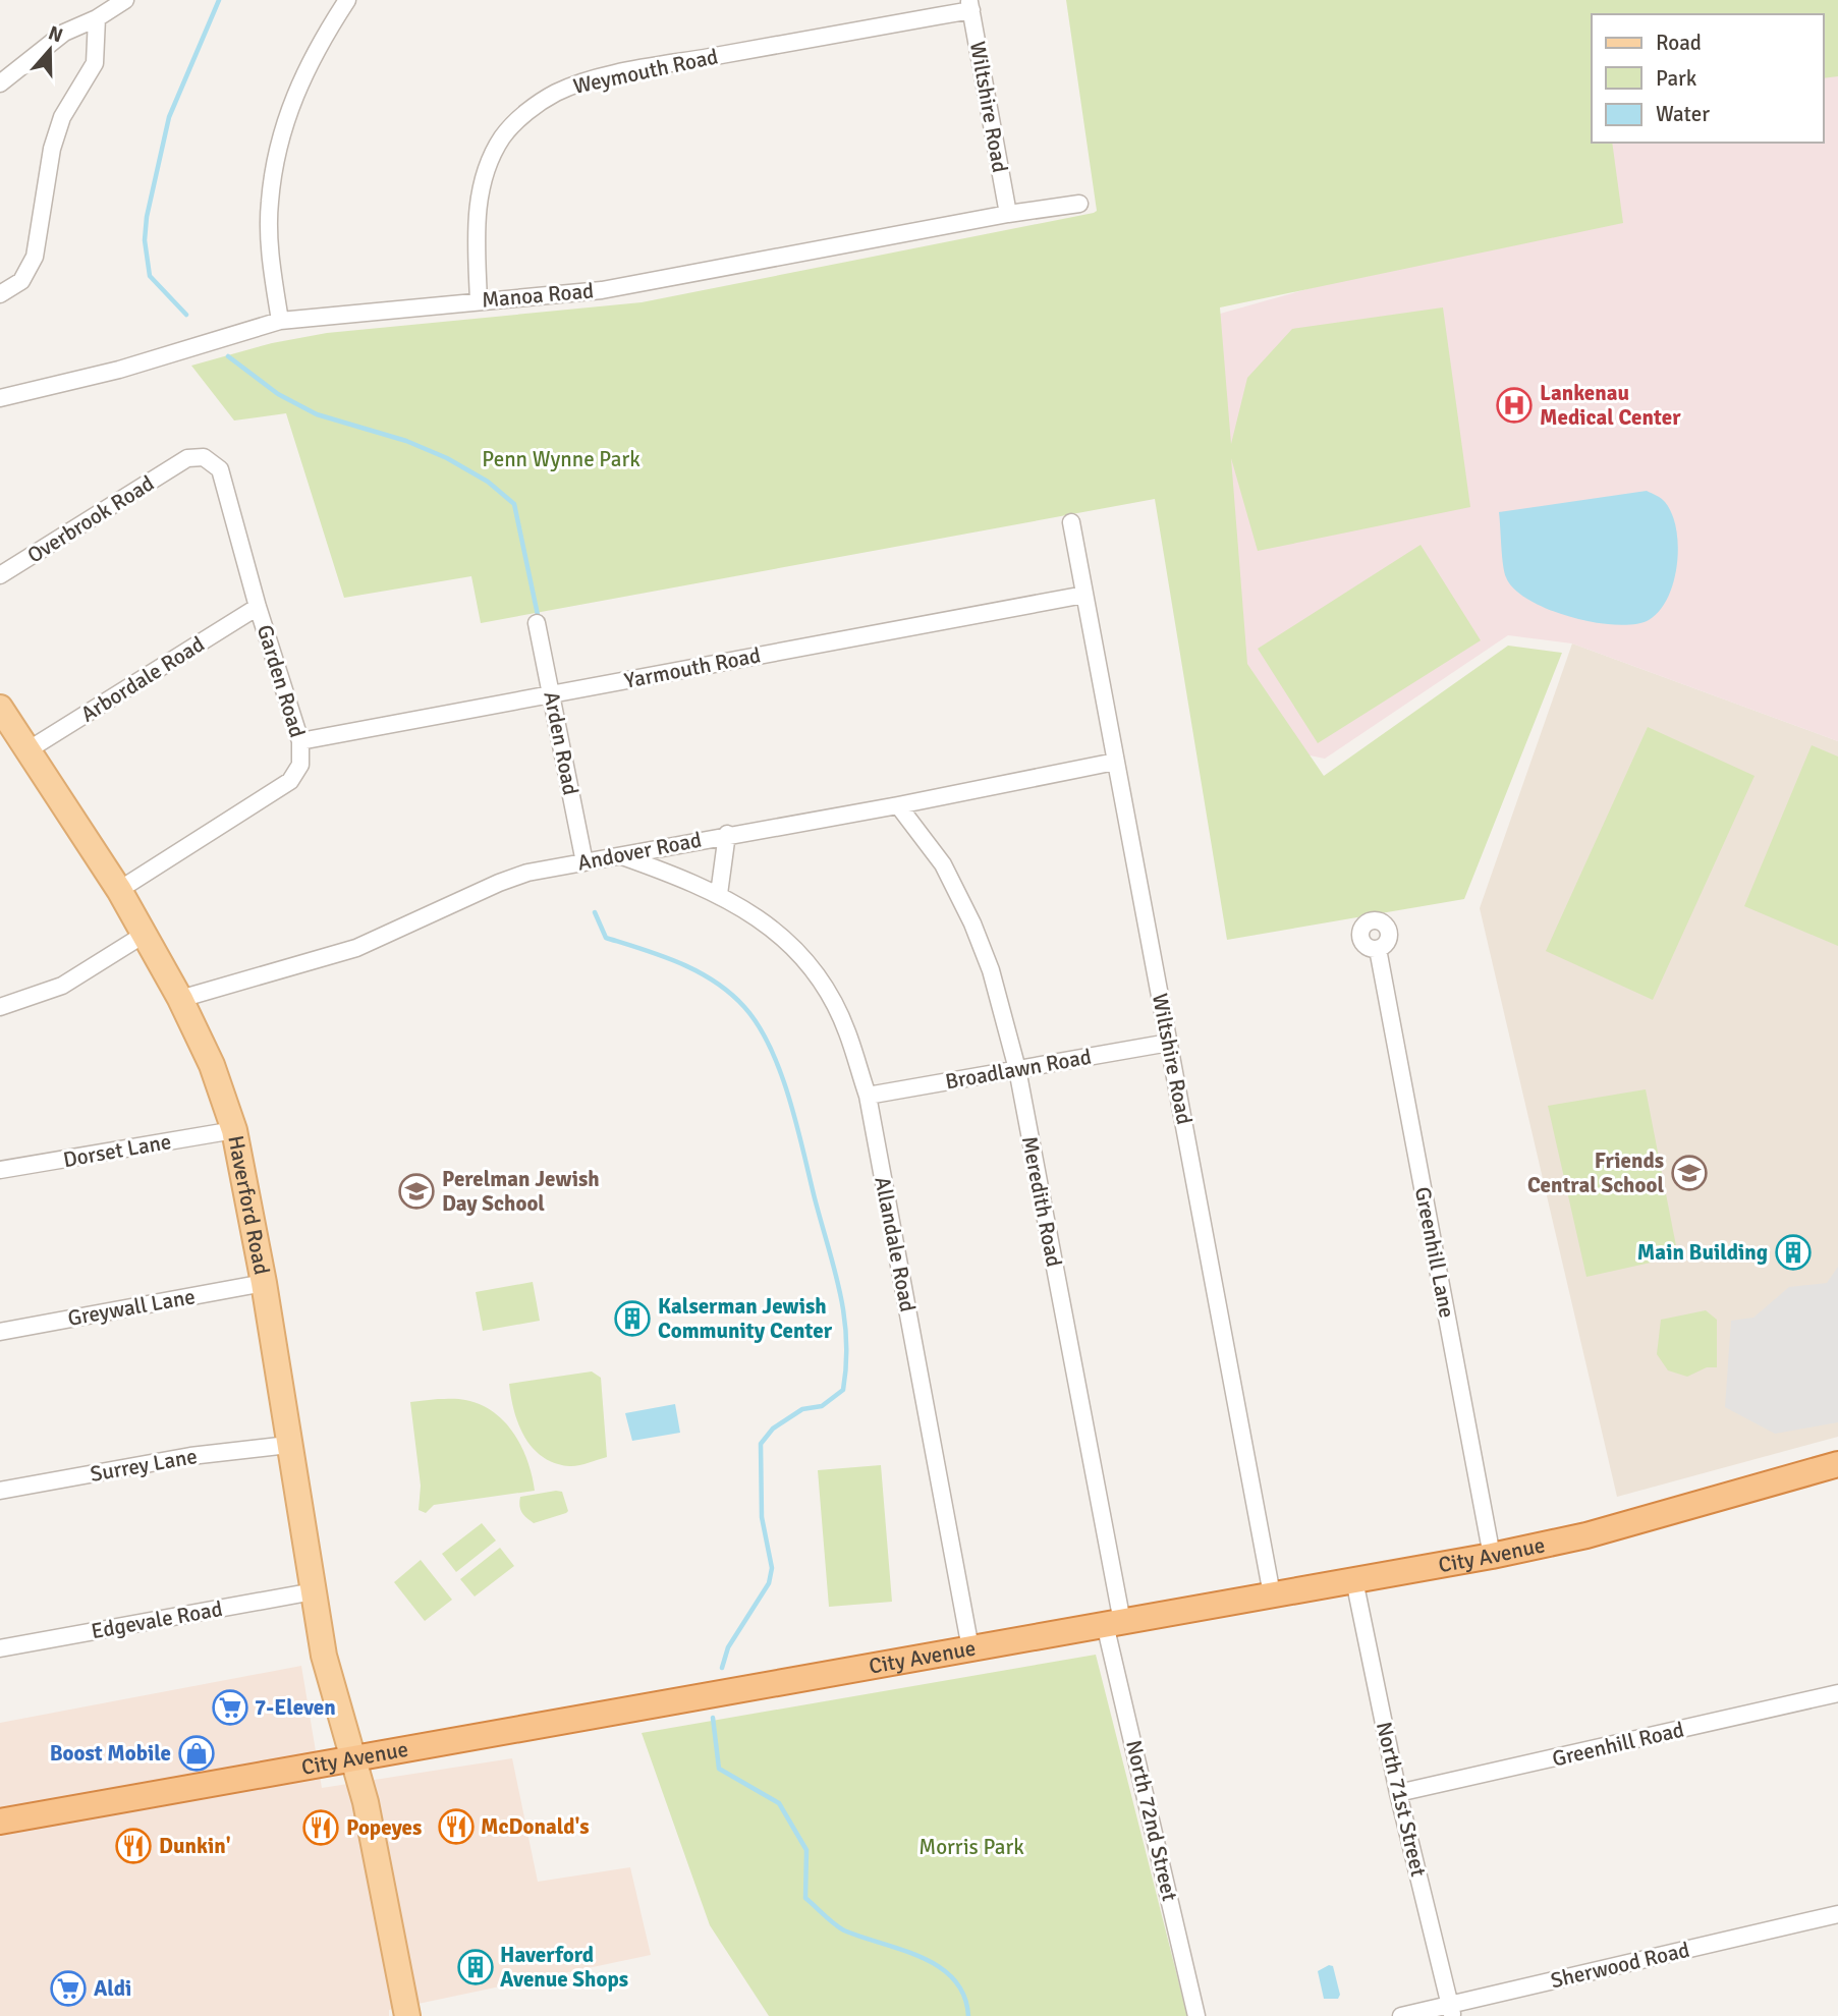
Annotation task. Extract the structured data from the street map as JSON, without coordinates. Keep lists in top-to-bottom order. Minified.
{"streets":{"highway":["City Avenue"],"main road":["Haverford Road"],"street":["Weymouth Road","Wiltshire Road","Manoa Road","Overbrook Road","Yarmouth Road","Arbordale Road","Garden Road","Arden Road","Andover Road","Broadlawn Road","Dorset Lane","Meredith Road","Allandale Road","Greenhill Lane","Greywall Lane","Surrey Lane","Edgevale Road","Greenhill Road","North 71st Street","North 72nd Street","Sherwood Road"]},"crossings":[["Weymouth Road","Wiltshire Road"],["Weymouth Road","Manoa Road"],["Wiltshire Road","Manoa Road"],["Wiltshire Road","Yarmouth Road"],["Wiltshire Road","Andover Road"],["Wiltshire Road","Broadlawn Road"],["Wiltshire Road","City Avenue"],["Overbrook Road","Garden Road"],["Yarmouth Road","Garden Road"],["Yarmouth Road","Arden Road"],["Arbordale Road","Garden Road"],["Arbordale Road","Haverford Road"],["Garden Road","Haverford Road"],["Arden Road","Andover Road"],["Andover Road","Meredith Road"],["Andover Road","Haverford Road"],["Andover Road","Allandale Road"],["Broadlawn Road","Meredith Road"],["Broadlawn Road","Allandale Road"],["Dorset Lane","Haverford Road"],["Meredith Road","City Avenue"],["Meredith Road","North 72nd Street"],["Haverford Road","Greywall Lane"],["Haverford Road","Surrey Lane"],["Haverford Road","City Avenue"],["Haverford Road","Edgevale Road"],["Allandale Road","City Avenue"],["Greenhill Lane","City Avenue"],["City Avenue","North 71st Street"],["City Avenue","North 72nd Street"],["Greenhill Road","North 71st Street"],["North 71st Street","Sherwood Road"]],"parks":["Penn Wynne Park","Morris Park"],"places":{"hospital":["Lankenau Medical Center"],"school or university":["Friends Central School","Perelman Jewish Day School"],"building":["Main Building","Kalserman Jewish Community Center","Haverford Avenue Shops"],"supermarket":["7-Eleven","Aldi"],"shop":["Boost Mobile"],"restaurant":["McDonald's","Popeyes","Dunkin'"]},"legend":["Road","Park","Water"],"north":"top"}
